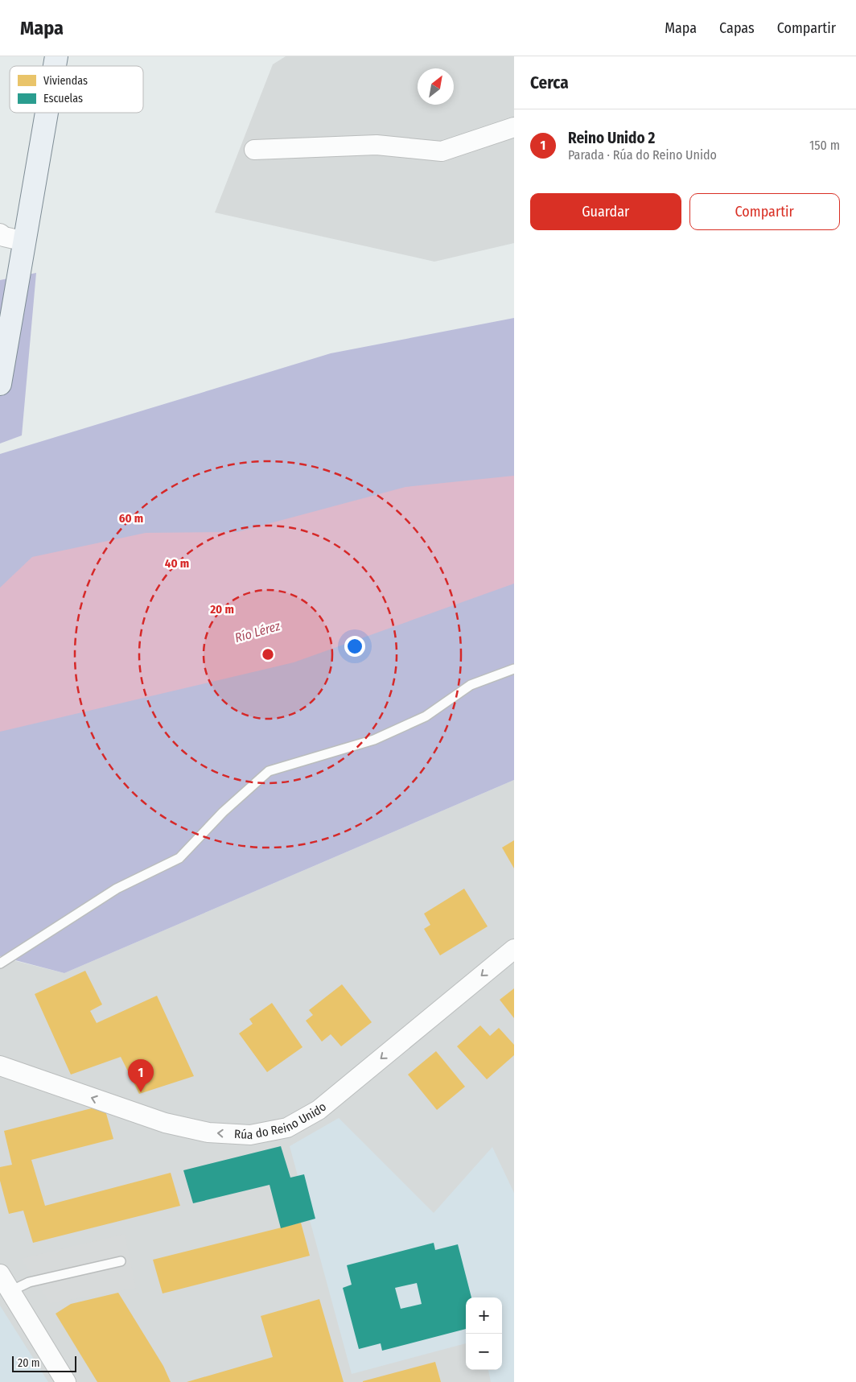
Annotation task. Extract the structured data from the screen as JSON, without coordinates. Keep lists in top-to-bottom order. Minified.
{"streets":{"street":["Rúa do Reino Unido"]},"one_way":["Rúa do Reino Unido"],"water":["Río Lérez"],"legend":["Viviendas","Escuelas"],"scale_bar":"20 m","north":"top right","page":{"header":"Mapa","nav":["Mapa","Capas","Compartir"],"heading":"Cerca","list":[{"mark":"1","name":"Reino Unido 2","note":"Parada · Rúa do Reino Unido","value":"150 m"}],"buttons":["Guardar","Compartir"],"pins":"1","map_buttons":["+","−"],"scale":"20 m"},"rings":["60 m","40 m","20 m"]}
